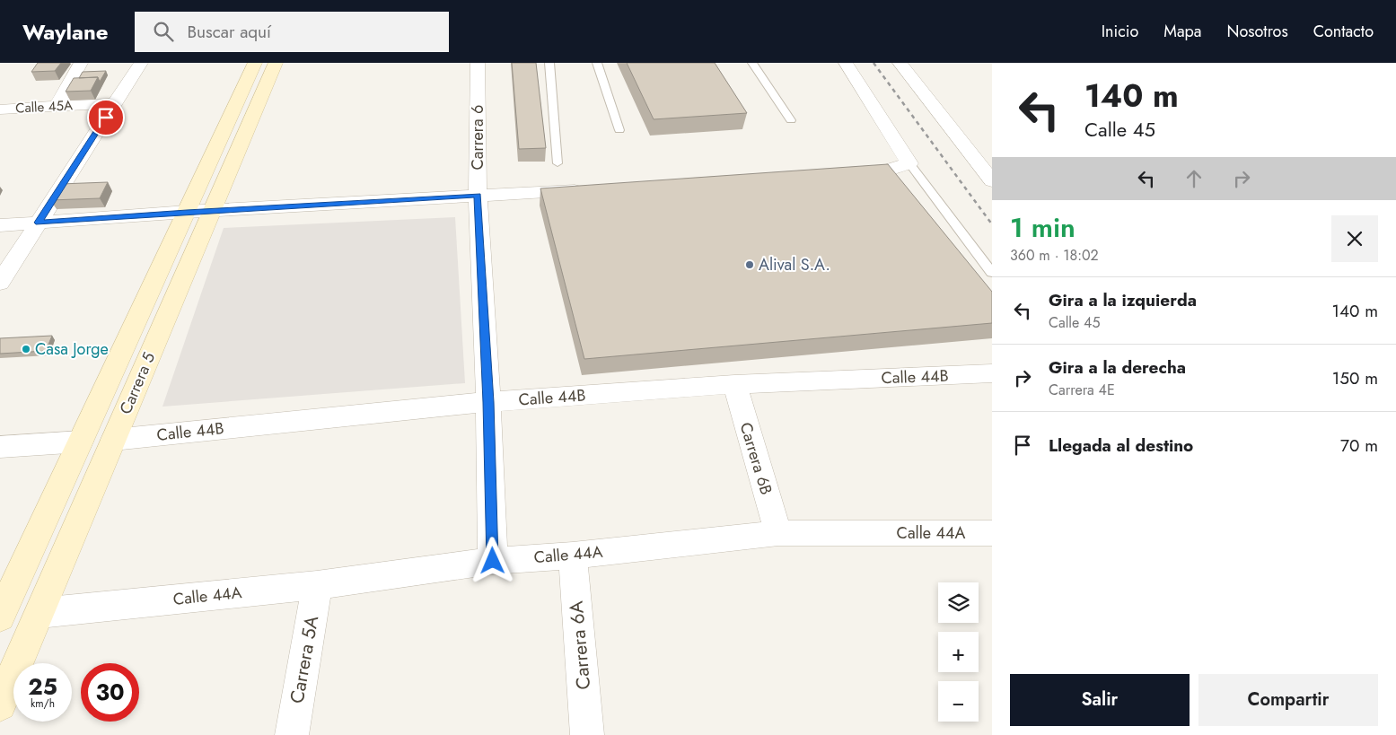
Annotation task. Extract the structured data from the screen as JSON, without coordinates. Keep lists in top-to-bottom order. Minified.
{"streets":{"main road":["Carrera 5"],"street":["Calle 45A","Carrera 6","Calle 44B","Carrera 6B","Calle 44A","Carrera 6A","Carrera 5A"]},"crossings":[["Carrera 6","Calle 44B"],["Carrera 6","Calle 44A"],["Calle 44B","Carrera 5"],["Calle 44B","Carrera 6B"],["Carrera 5","Calle 44A"],["Carrera 6B","Calle 44A"],["Calle 44A","Carrera 6A"],["Calle 44A","Carrera 5A"]],"places":["Alival S.A.","Casa Jorge"],"page":{"header":"Waylane","search":"Buscar aquí","nav":["Inicio","Mapa","Nosotros","Contacto"],"turn":["140 m","Calle 45"],"heading":["1 min","360 m · 18:02"],"list":[{"name":"Gira a la izquierda","note":"Calle 45","value":"140 m"},{"name":"Gira a la derecha","note":"Carrera 4E","value":"150 m"},{"name":"Llegada al destino","value":"70 m"}],"map_buttons":["+","−"],"speed":"25 km/h","limit":"30","buttons":["Salir","Compartir"]}}
